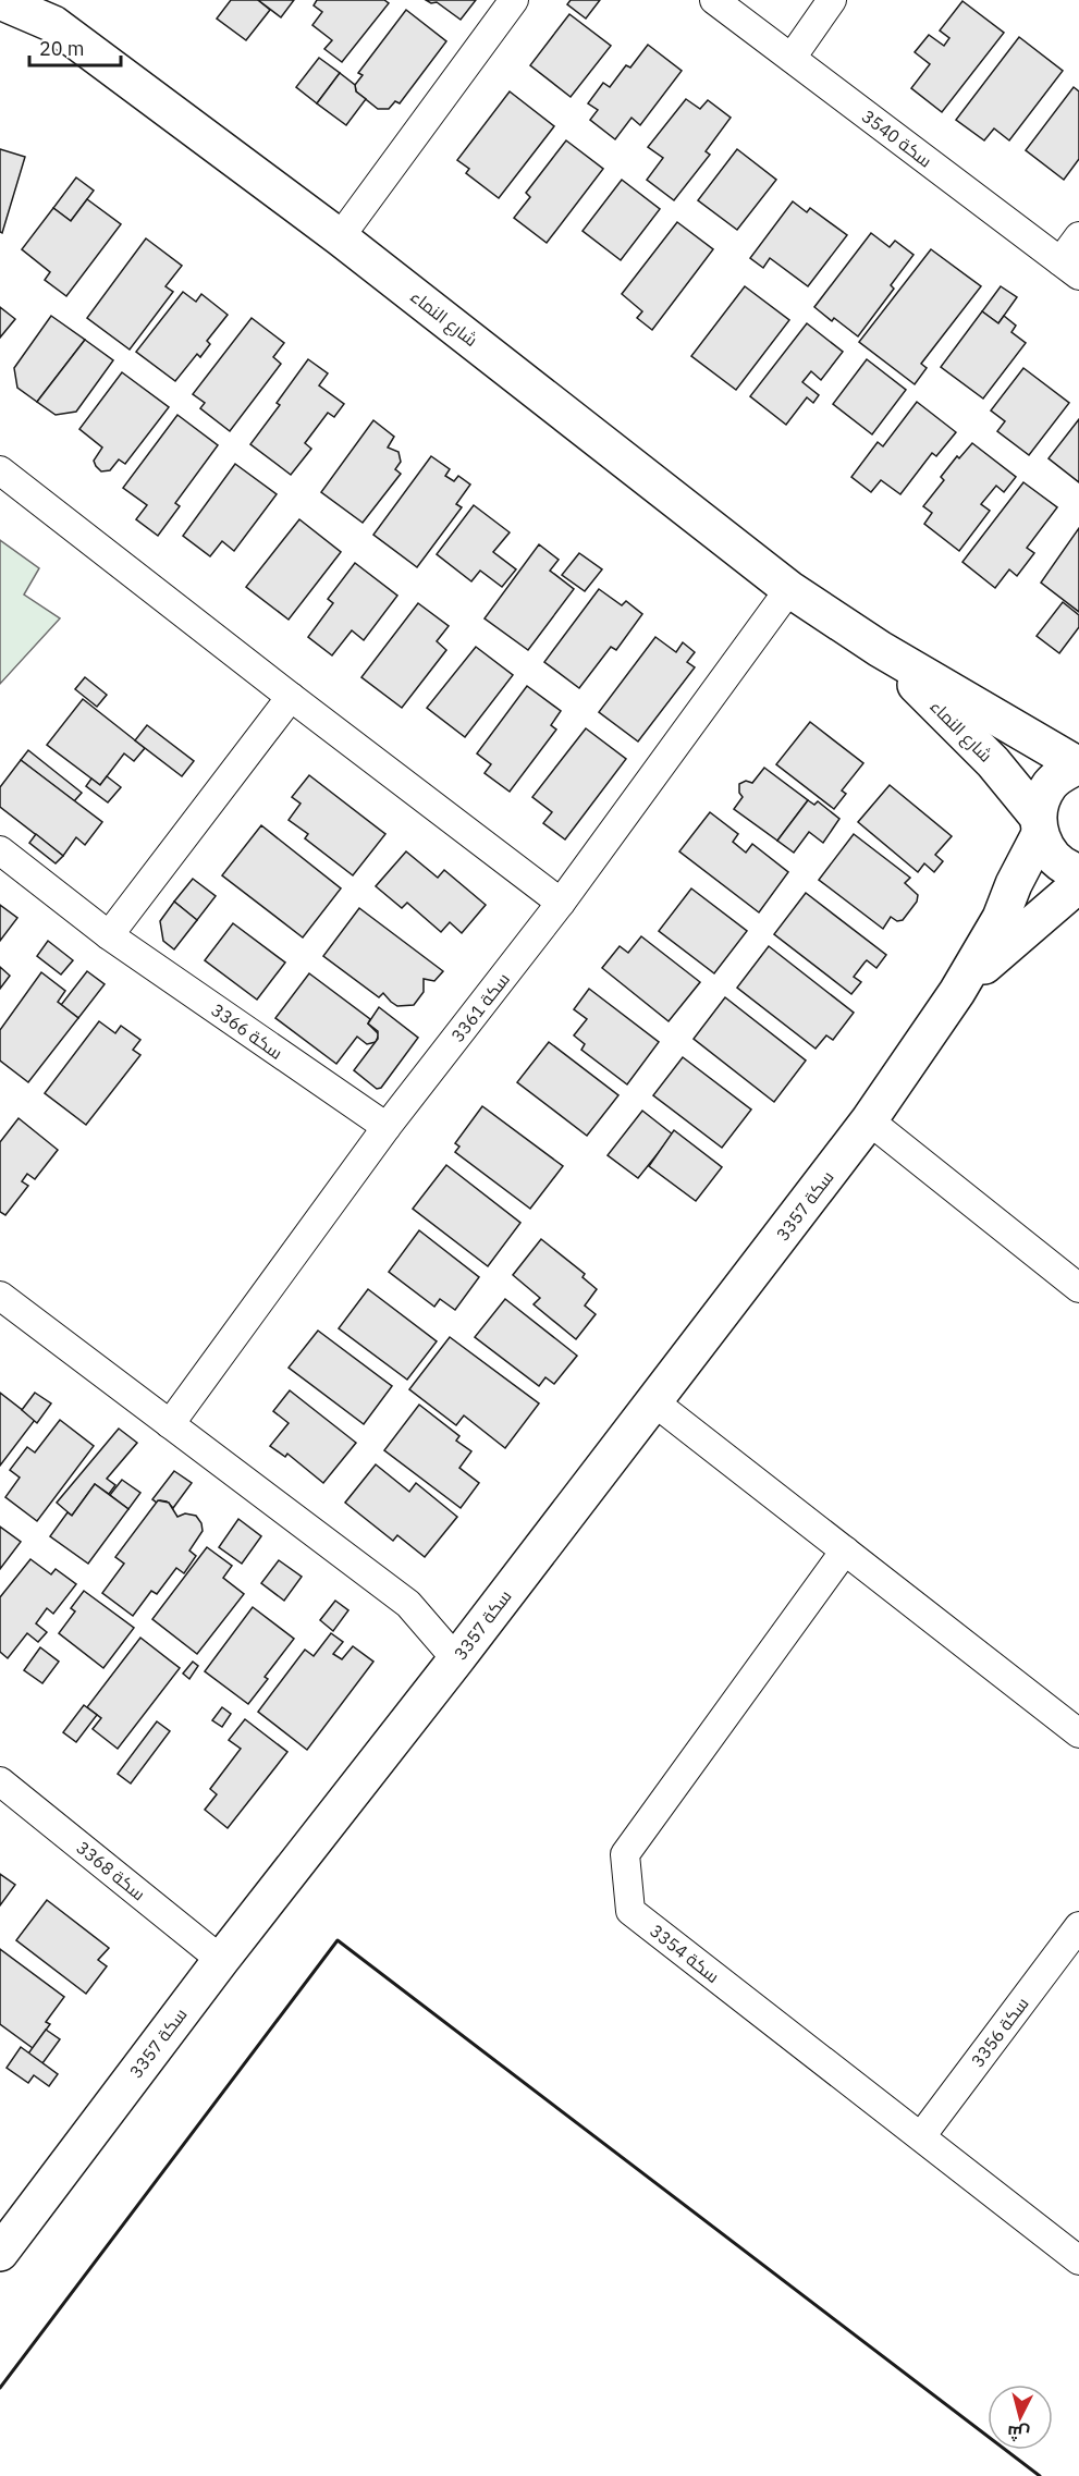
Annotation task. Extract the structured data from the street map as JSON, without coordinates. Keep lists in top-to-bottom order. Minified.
{"streets":{"street":["سكة 3540","شارع النماء","سكة 3361","سكة 3366","سكة 3357","سكة 3368","سكة 3354","سكة 3356"]},"crossings":[["شارع النماء","سكة 3361"],["شارع النماء","سكة 3357"],["سكة 3361","سكة 3366"],["سكة 3357","سكة 3368"],["سكة 3354","سكة 3356"]],"scale_bar":"20 m","north":"bottom"}
